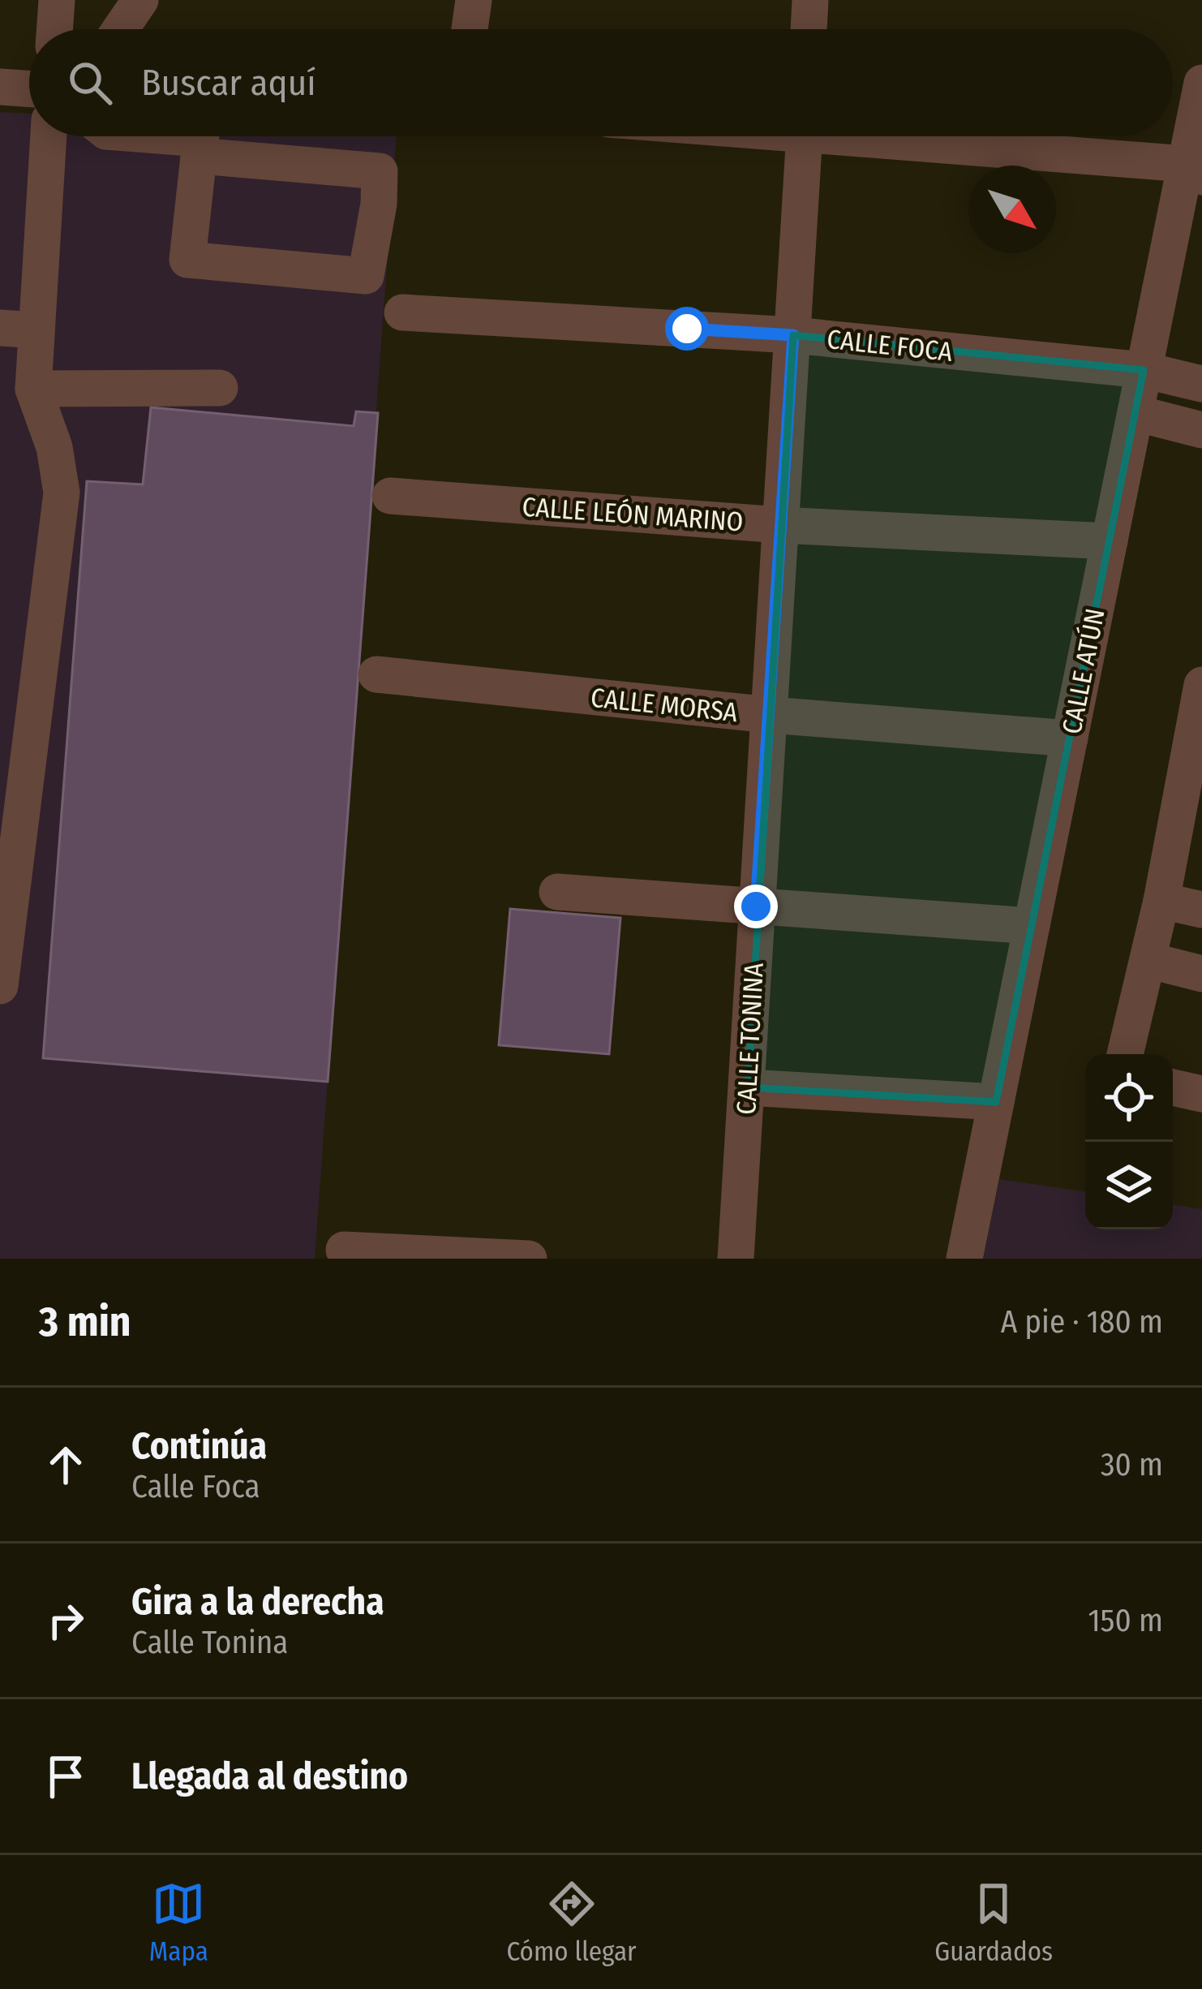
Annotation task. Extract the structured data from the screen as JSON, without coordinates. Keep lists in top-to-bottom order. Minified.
{"streets":{"street":["CALLE FOCA","CALLE LEÓN MARINO","CALLE ATÚN","CALLE MORSA","CALLE TONINA"]},"crossings":[["CALLE FOCA","CALLE ATÚN"],["CALLE FOCA","CALLE TONINA"],["CALLE LEÓN MARINO","CALLE ATÚN"],["CALLE LEÓN MARINO","CALLE TONINA"],["CALLE ATÚN","CALLE MORSA"],["CALLE MORSA","CALLE TONINA"]],"north":"bottom right","page":{"search":"Buscar aquí","heading":["3 min","A pie · 180 m"],"list":[["Continúa","Calle Foca","30 m"],["Gira a la derecha","Calle Tonina","150 m"],"Llegada al destino"],"nav":["Mapa","Cómo llegar","Guardados"]}}
